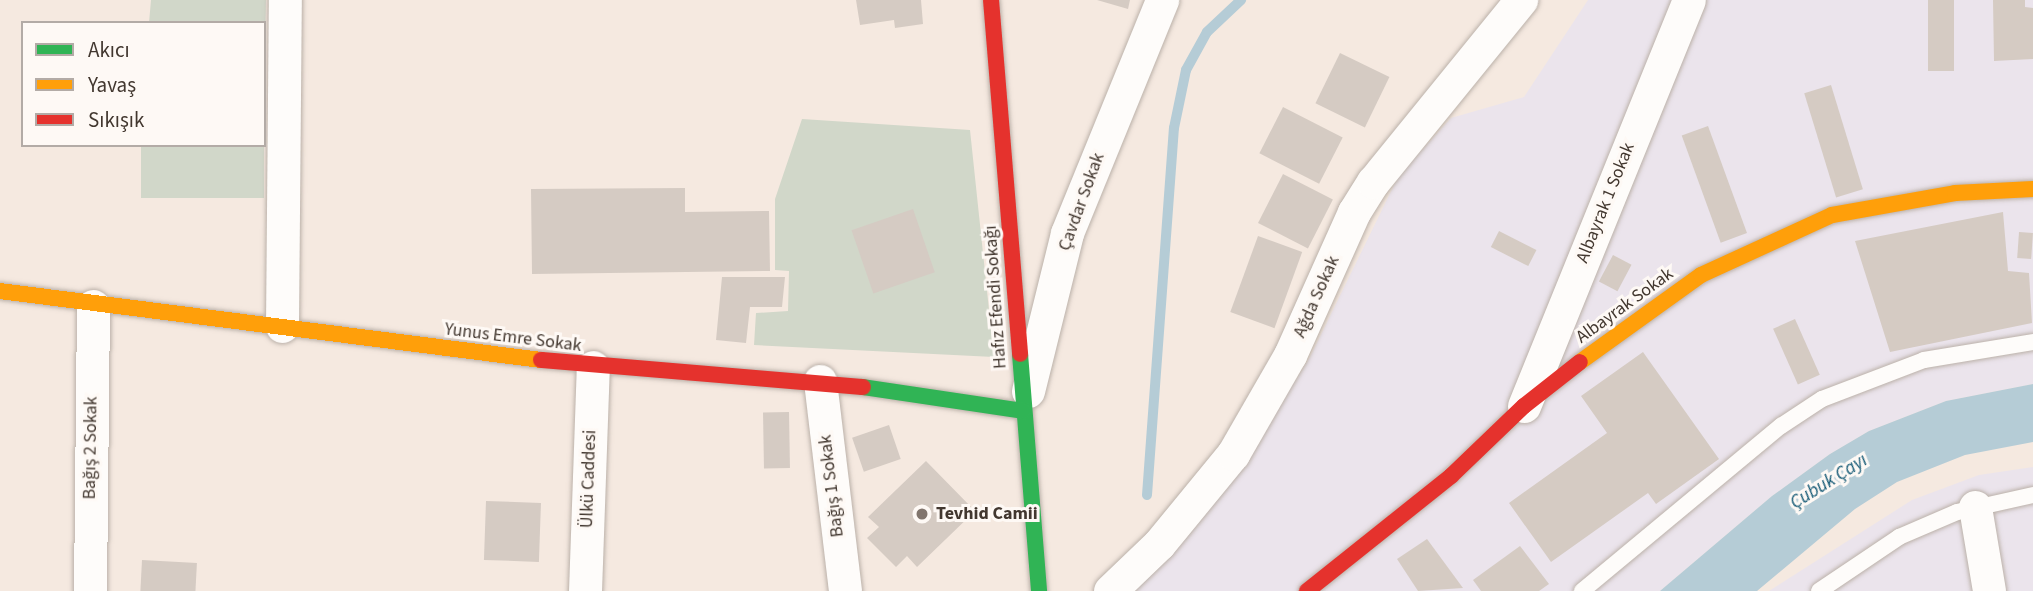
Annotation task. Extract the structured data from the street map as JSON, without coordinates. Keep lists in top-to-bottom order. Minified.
{"streets":{"street":["Çavdar Sokak","Albayrak 1 Sokak","Hafız Efendi Sokağı","Ağda Sokak","Albayrak Sokak","Yunus Emre Sokak","Bağış 2 Sokak","Ülkü Caddesi","Bağış 1 Sokak"]},"crossings":[["Çavdar Sokak","Hafız Efendi Sokağı"],["Çavdar Sokak","Yunus Emre Sokak"],["Albayrak 1 Sokak","Albayrak Sokak"],["Hafız Efendi Sokağı","Yunus Emre Sokak"],["Yunus Emre Sokak","Bağış 2 Sokak"],["Yunus Emre Sokak","Ülkü Caddesi"],["Yunus Emre Sokak","Bağış 1 Sokak"]],"water":["Çubuk Çayı"],"places":["Tevhid Camii"],"legend":["Akıcı","Yavaş","Sıkışık"]}
